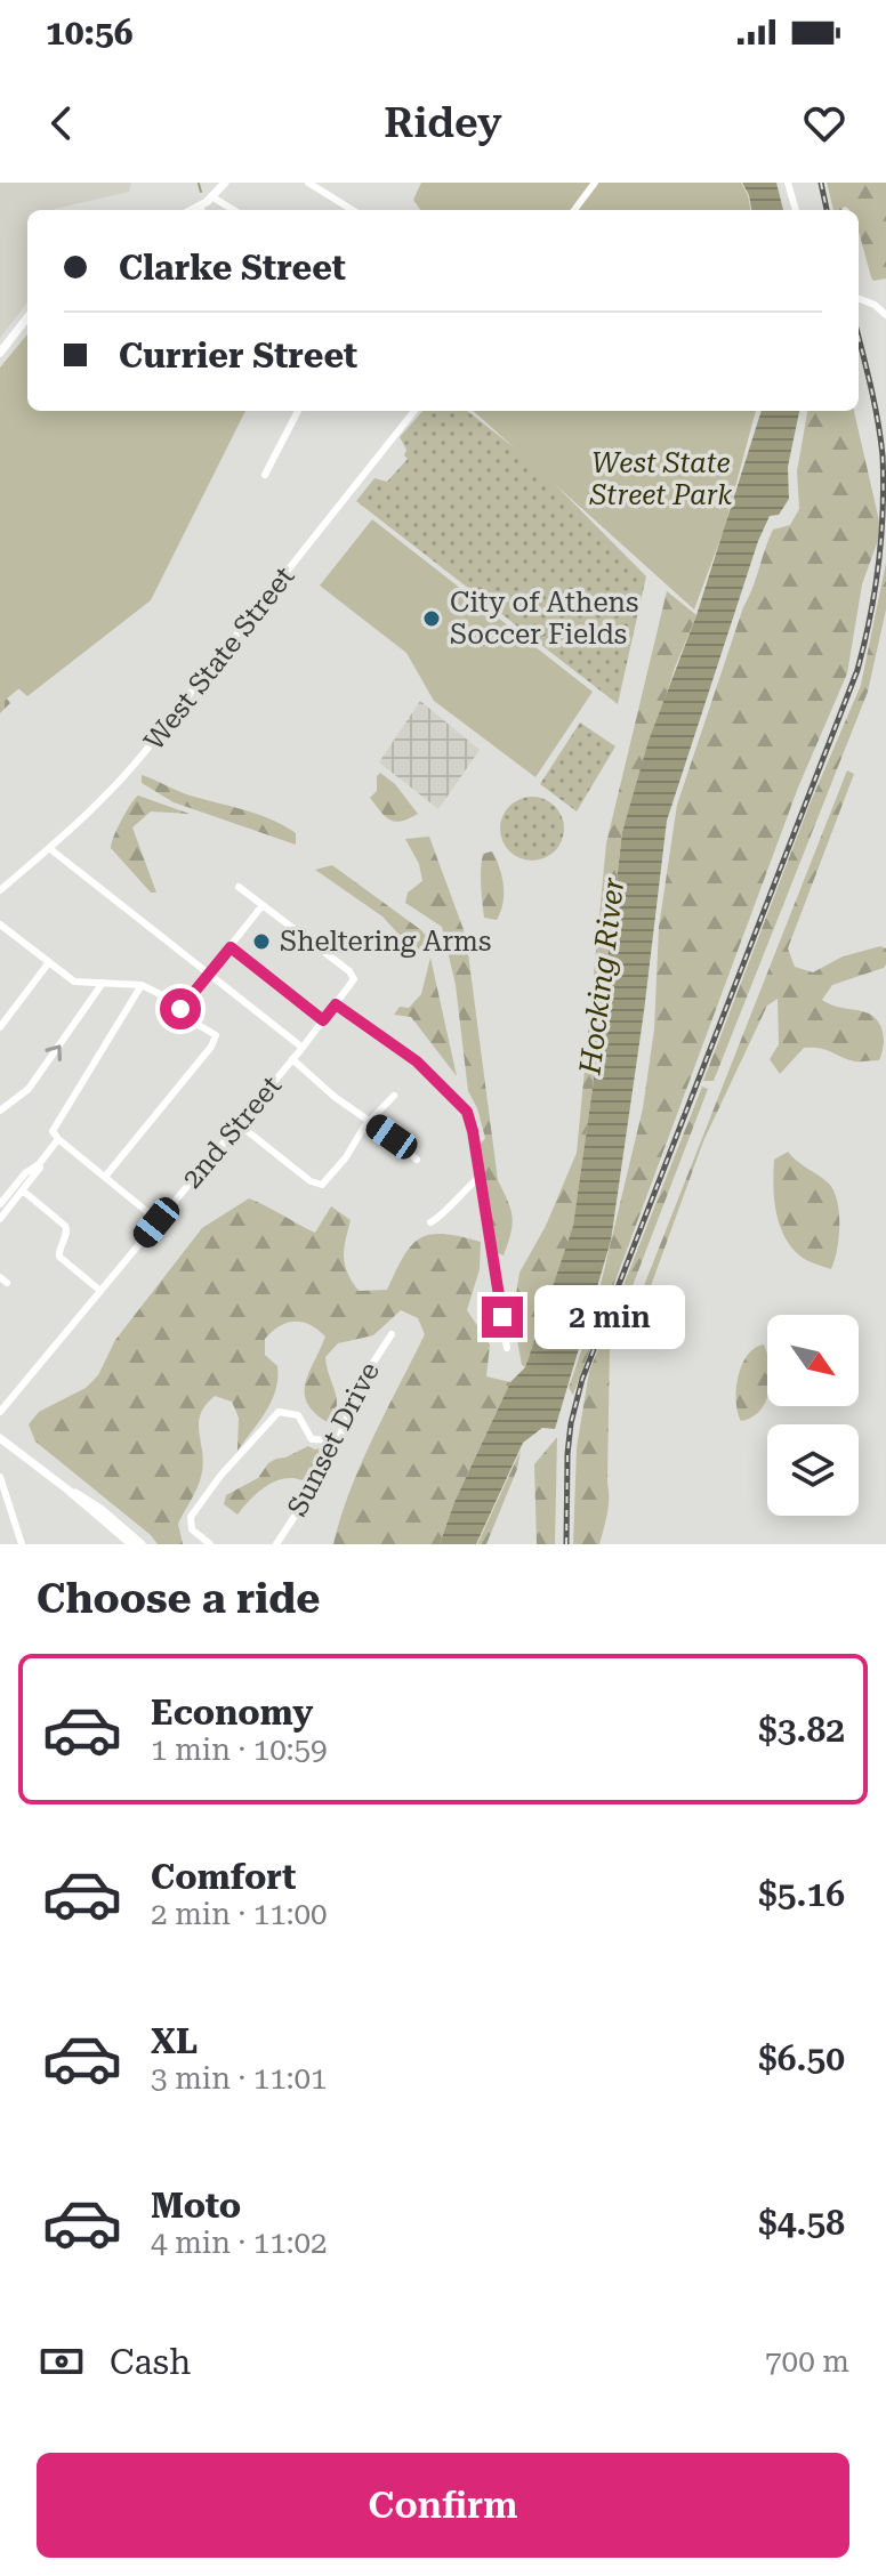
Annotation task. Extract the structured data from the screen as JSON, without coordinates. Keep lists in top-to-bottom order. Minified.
{"streets":{"street":["West State Street","2nd Street","Sunset Drive"]},"water":["Hocking River"],"parks":["West State Street Park"],"places":["City of Athens Soccer Fields","Sheltering Arms"],"north":"bottom right","page":{"status":"10:56","header":"Ridey","banner":["Clarke Street","Currier Street"],"bubble":"2 min","heading":"Choose a ride","list":[{"name":"Economy","note":"1 min · 10:59","value":"$3.82"},{"name":"Comfort","note":"2 min · 11:00","value":"$5.16"},{"name":"XL","note":"3 min · 11:01","value":"$6.50"},{"name":"Moto","note":"4 min · 11:02","value":"$4.58"}],"pay":["Cash","700 m"],"buttons":"Confirm"}}
